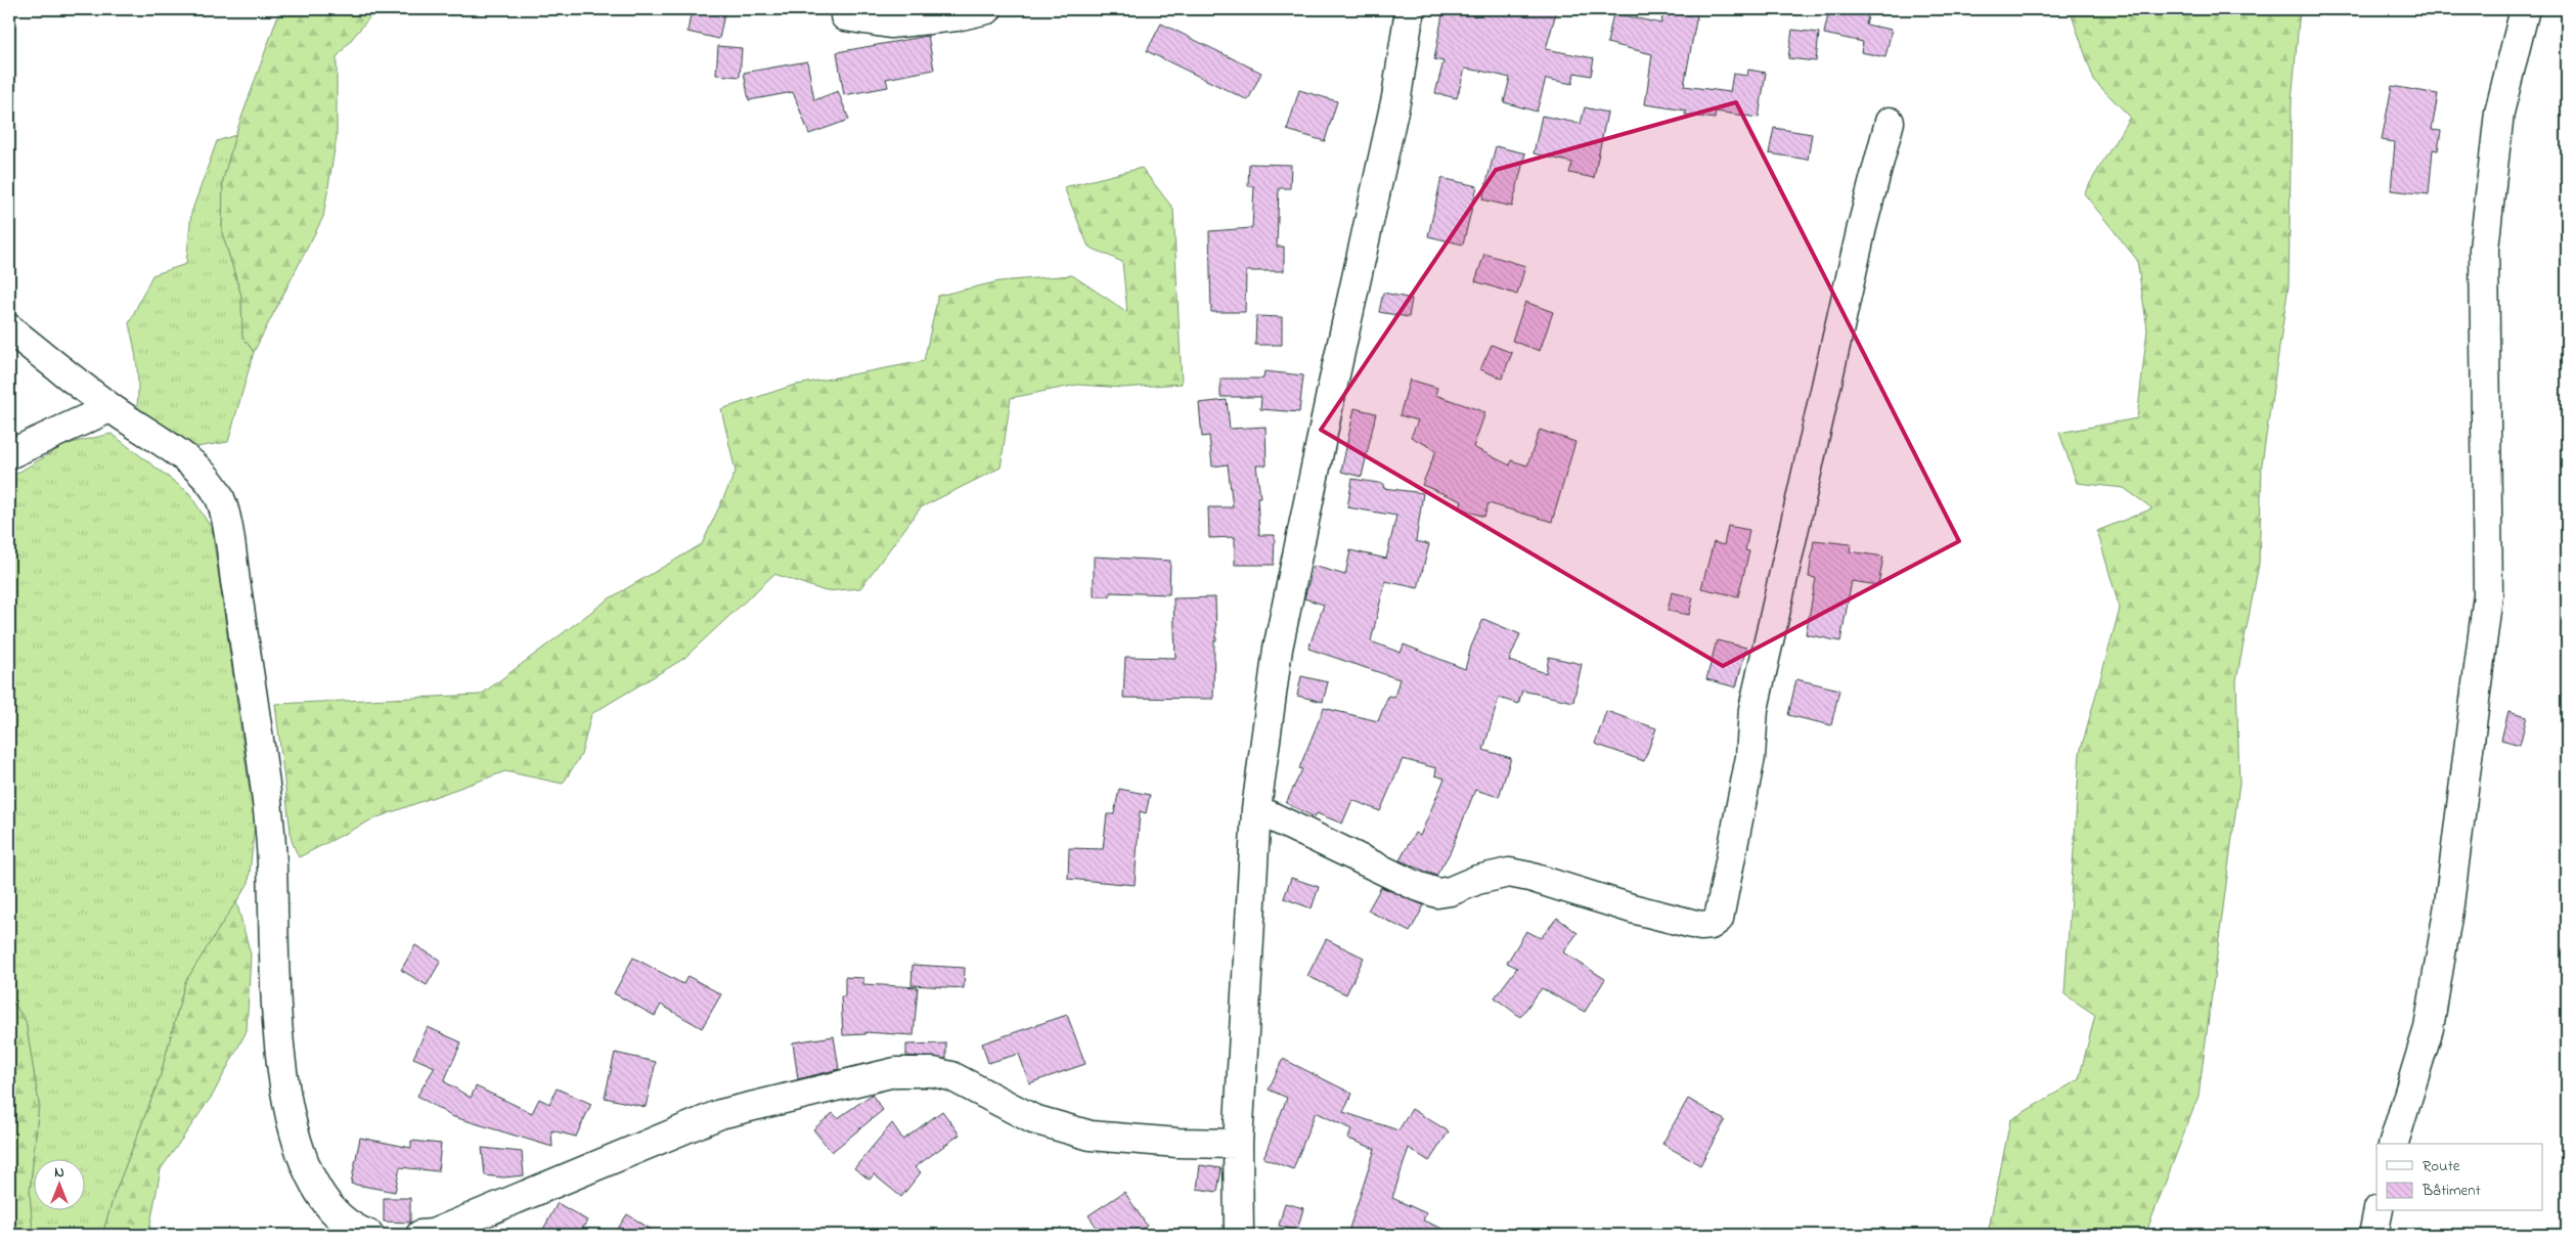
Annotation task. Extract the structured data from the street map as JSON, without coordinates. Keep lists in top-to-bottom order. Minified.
{"legend":["Route","Bâtiment"],"north":"top"}
